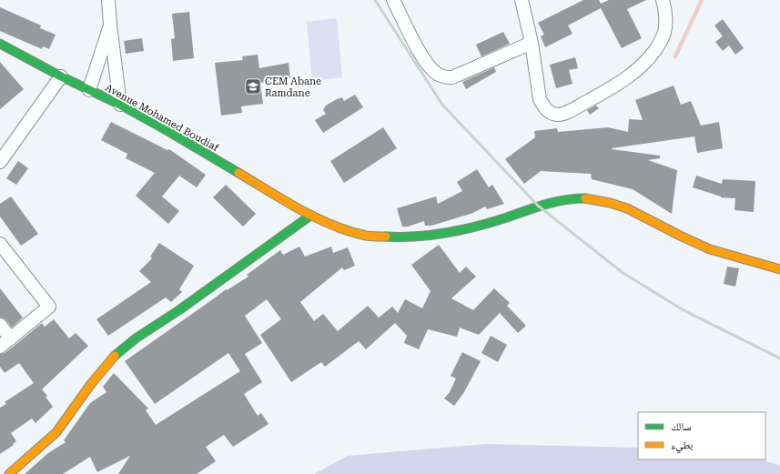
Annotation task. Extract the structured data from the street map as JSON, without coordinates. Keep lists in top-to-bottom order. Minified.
{"streets":{"street":["Avenue Mohamed Boudiaf"]},"places":{"school or university":["CEM Abane Ramdane"]},"legend":["سالك","بطيء"]}
